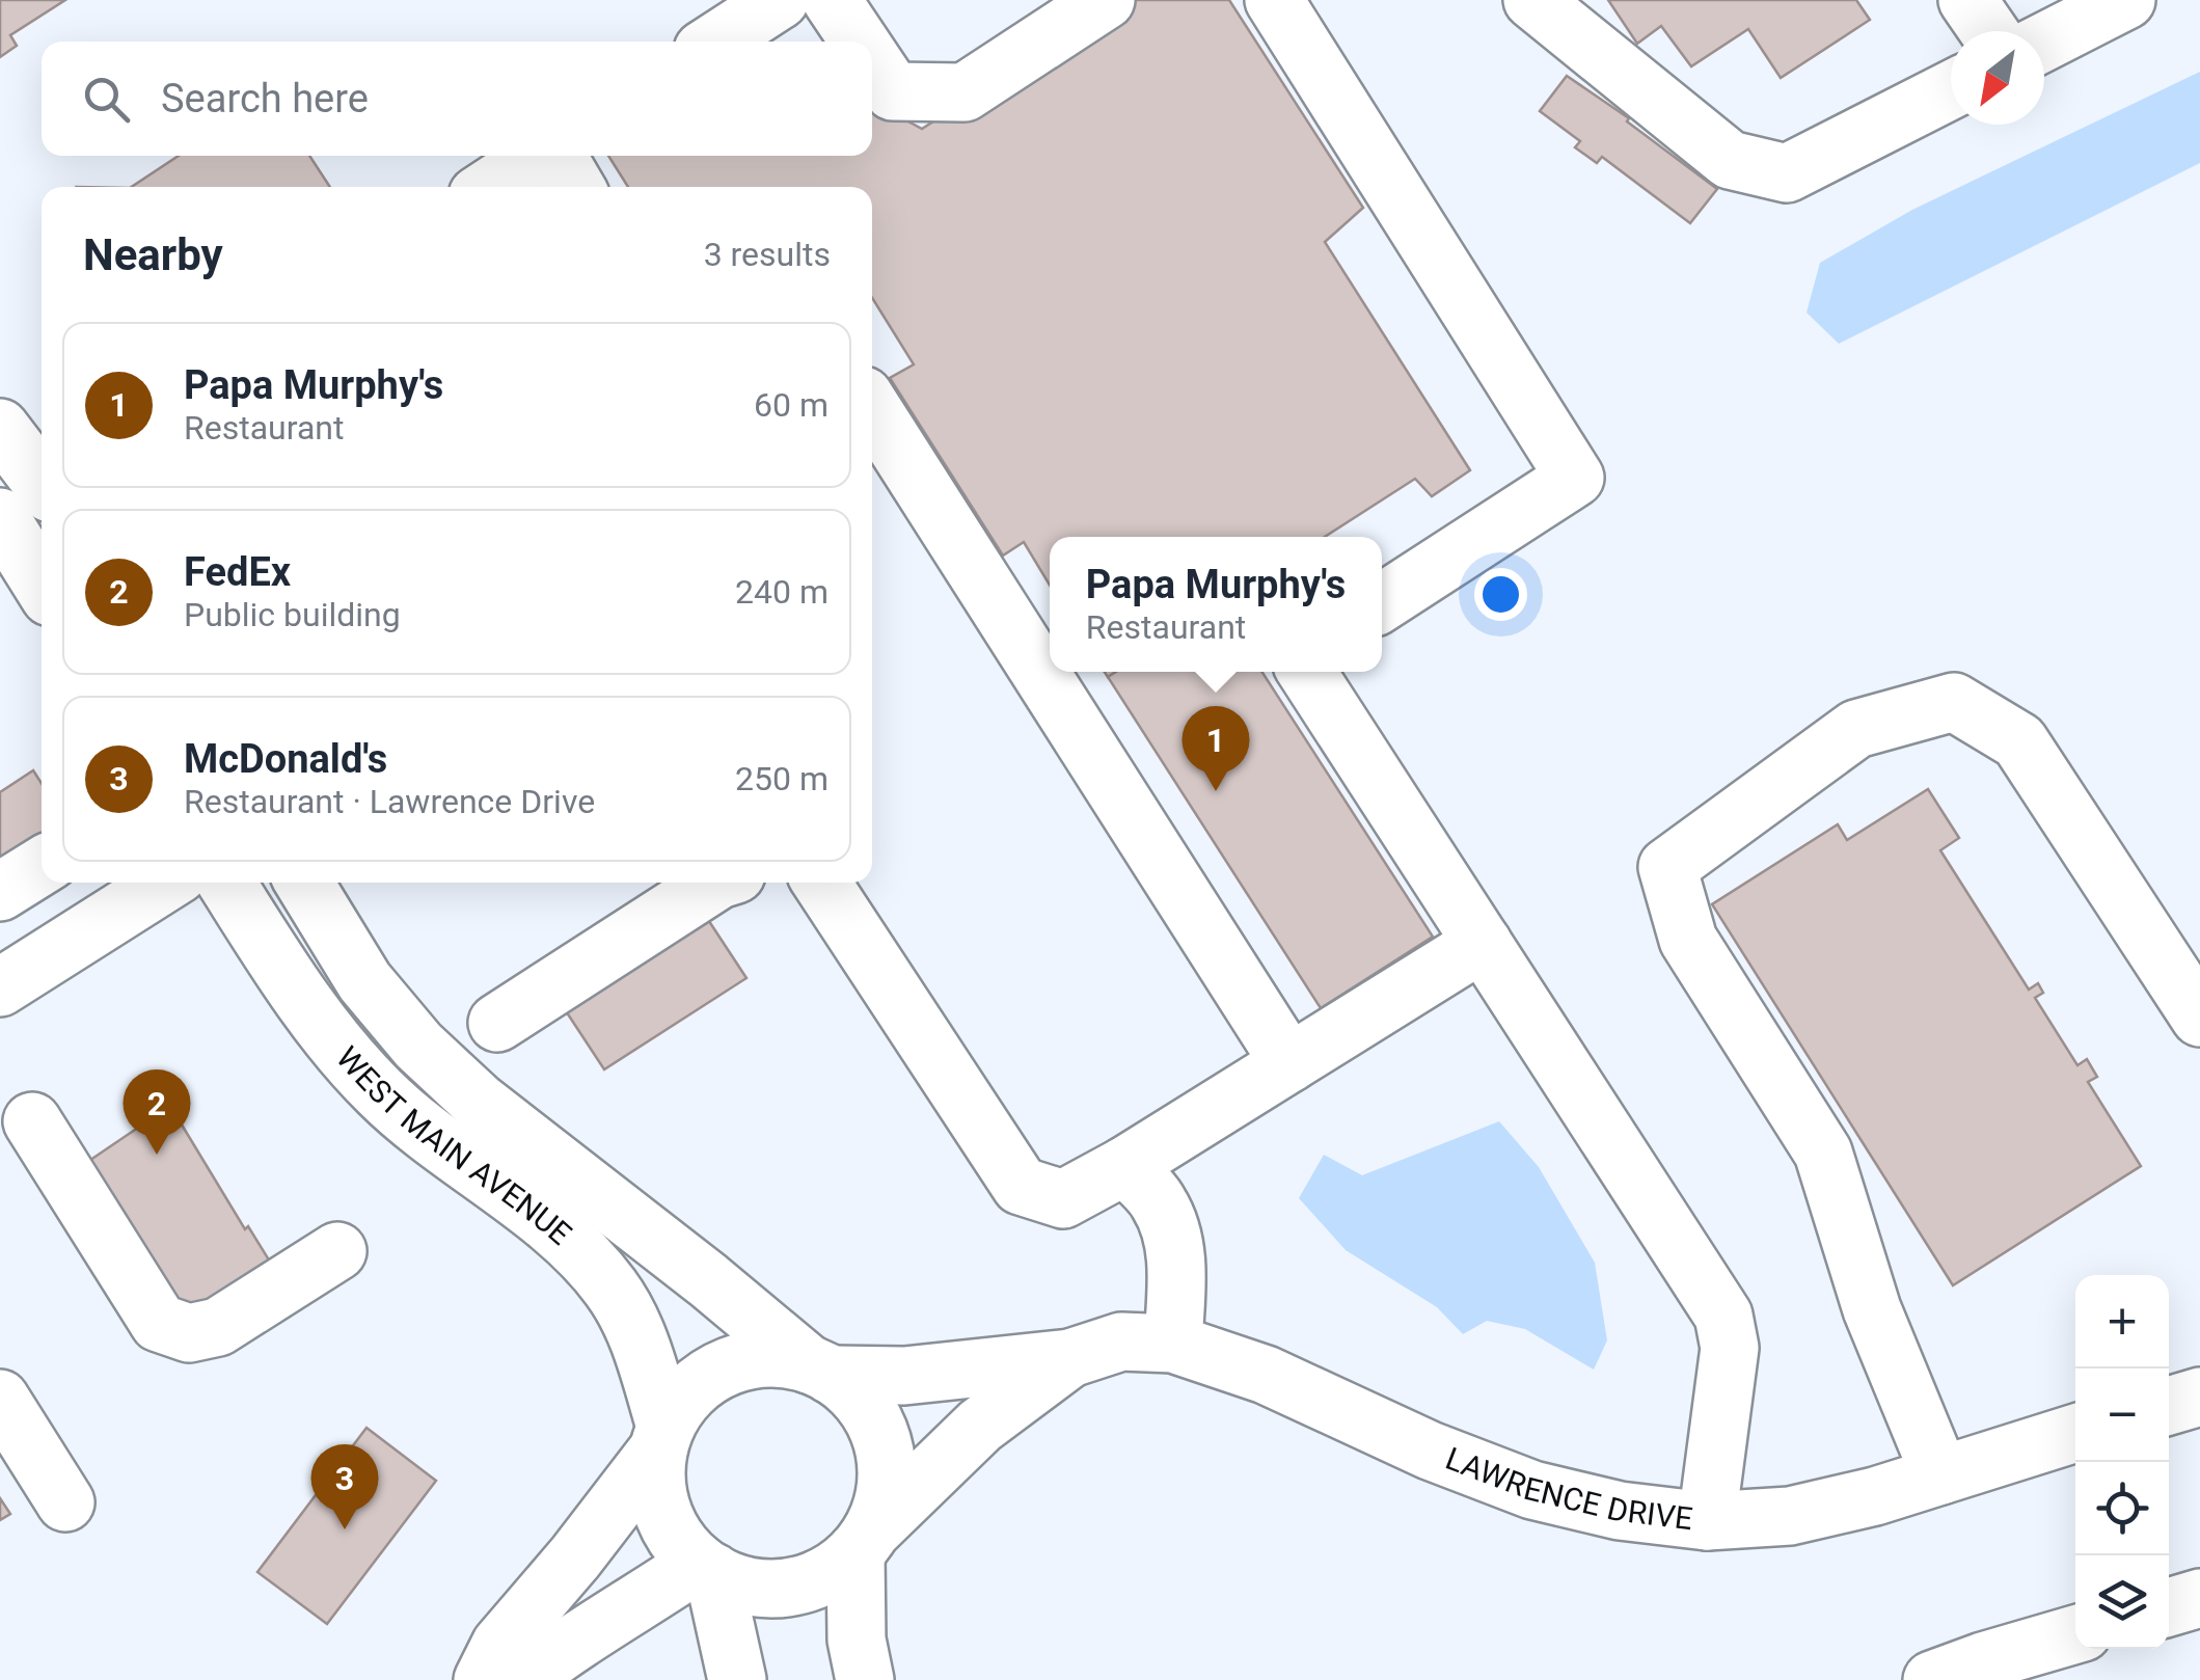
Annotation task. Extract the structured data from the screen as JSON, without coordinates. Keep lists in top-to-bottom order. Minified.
{"streets":{"main road":["WEST MAIN AVENUE","LAWRENCE DRIVE"]},"crossings":[["WEST MAIN AVENUE","LAWRENCE DRIVE"]],"north":"bottom left","page":{"search":"Search here","heading":["Nearby","3 results"],"list":[{"mark":"1","name":"Papa Murphy's","note":"Restaurant","value":"60 m"},{"mark":"2","name":"FedEx","note":"Public building","value":"240 m"},{"mark":"3","name":"McDonald's","note":"Restaurant · Lawrence Drive","value":"250 m"}],"popup":["Papa Murphy's","Restaurant"],"pins":["1","2","3"],"map_buttons":["+","−"]}}
